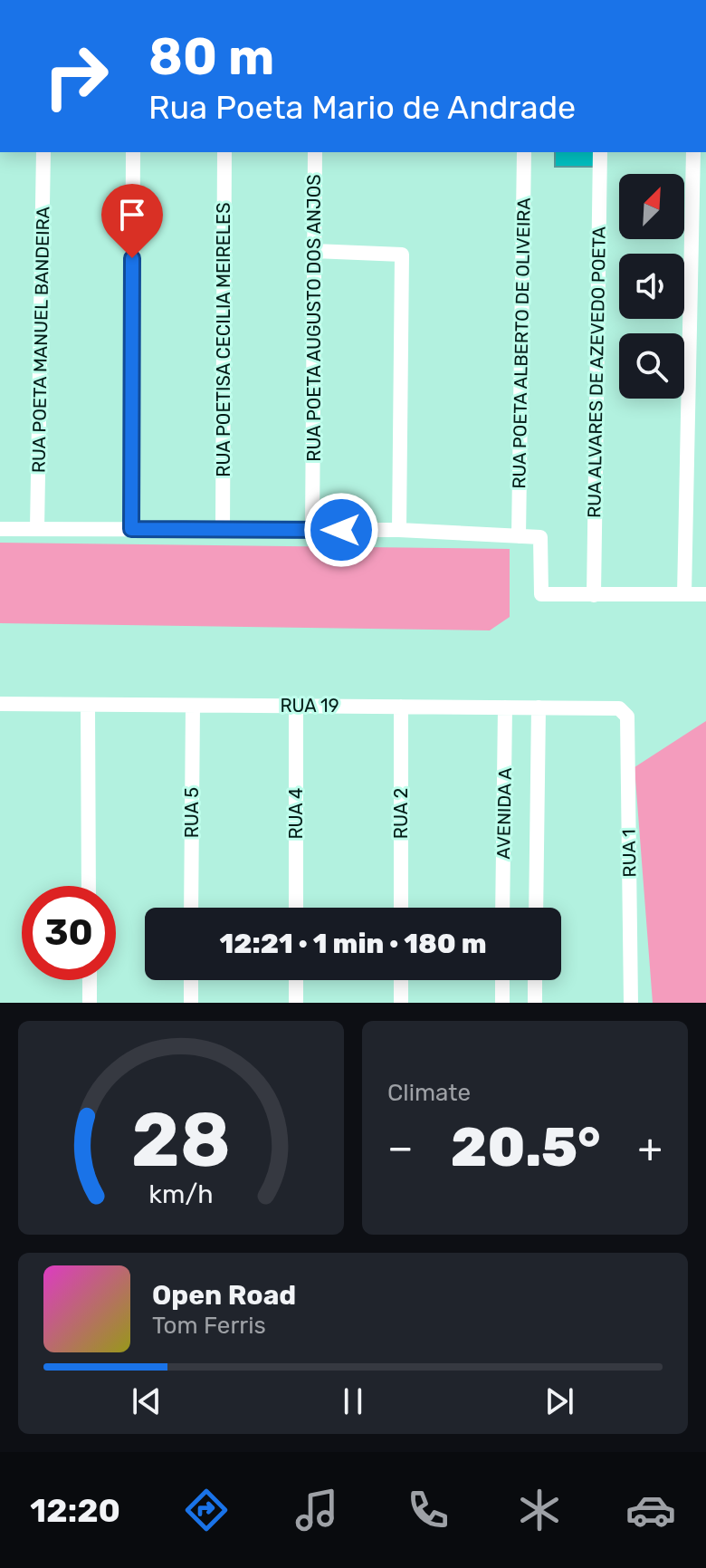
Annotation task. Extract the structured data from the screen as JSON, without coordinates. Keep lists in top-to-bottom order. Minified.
{"streets":{"street":["RUA POETA AUGUSTO DOS ANJOS","RUA POETA MANUEL BANDEIRA","RUA POETISA CECILIA MEIRELES","RUA POETA ALBERTO DE OLIVEIRA","RUA ALVARES DE AZEVEDO POETA","RUA 19","RUA 5","RUA 4","RUA 2","AVENIDA A","RUA 1"]},"crossings":[["RUA 19","RUA 5"],["RUA 19","RUA 4"],["RUA 19","RUA 2"],["RUA 19","AVENIDA A"],["RUA 19","RUA 1"]],"north":"top right","page":{"turn":["80 m","Rua Poeta Mario de Andrade"],"limit":"30","trip":"12:21 · 1 min · 180 m","tile":"Climate","heat":["−","20.5°","+"],"song":["Open Road","Tom Ferris"],"tabs":"12:20","gauge":["28","km/h"]}}
